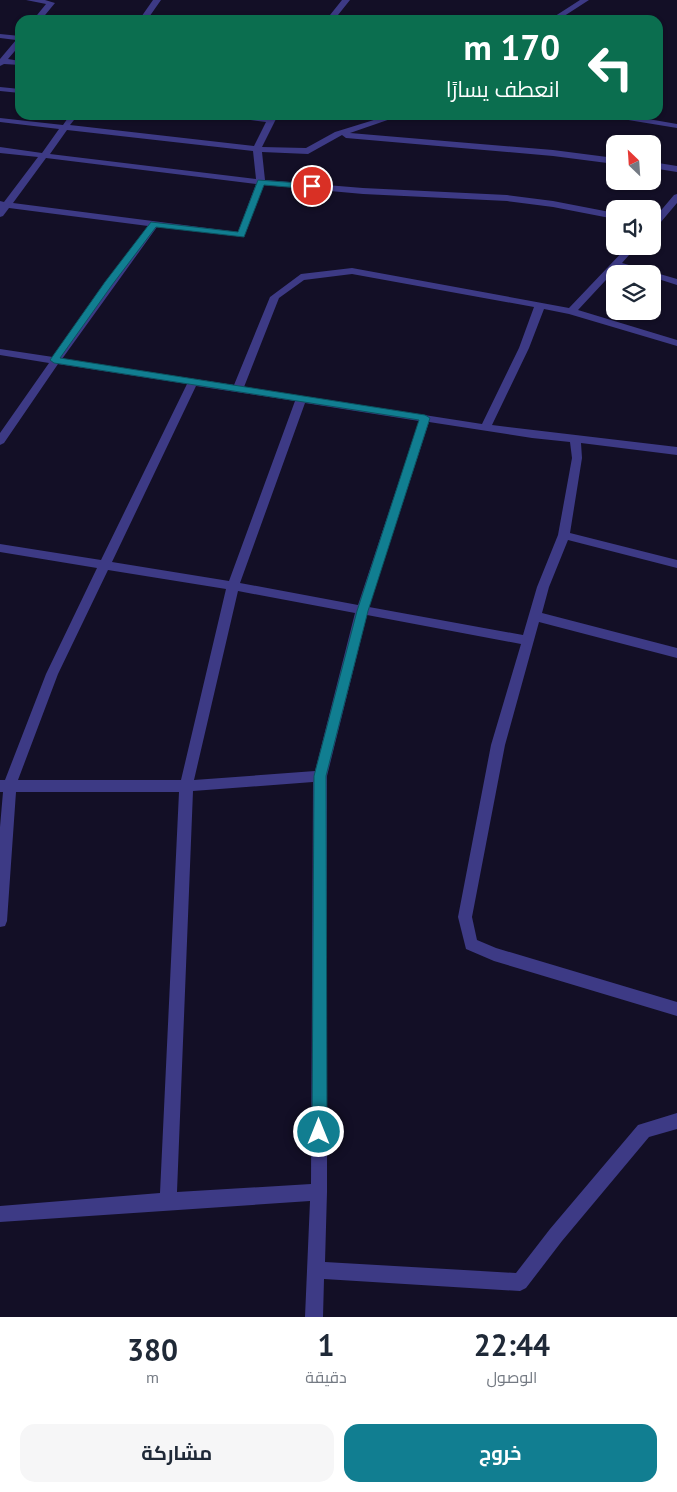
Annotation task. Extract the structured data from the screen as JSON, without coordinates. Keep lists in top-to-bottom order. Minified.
{"north":"top left","page":{"turn":["170 m","انعطف يسارًا"],"eta":["22:44","الوصول","1","دقيقة","380","m"],"buttons":["خروج","مشاركة"]}}
